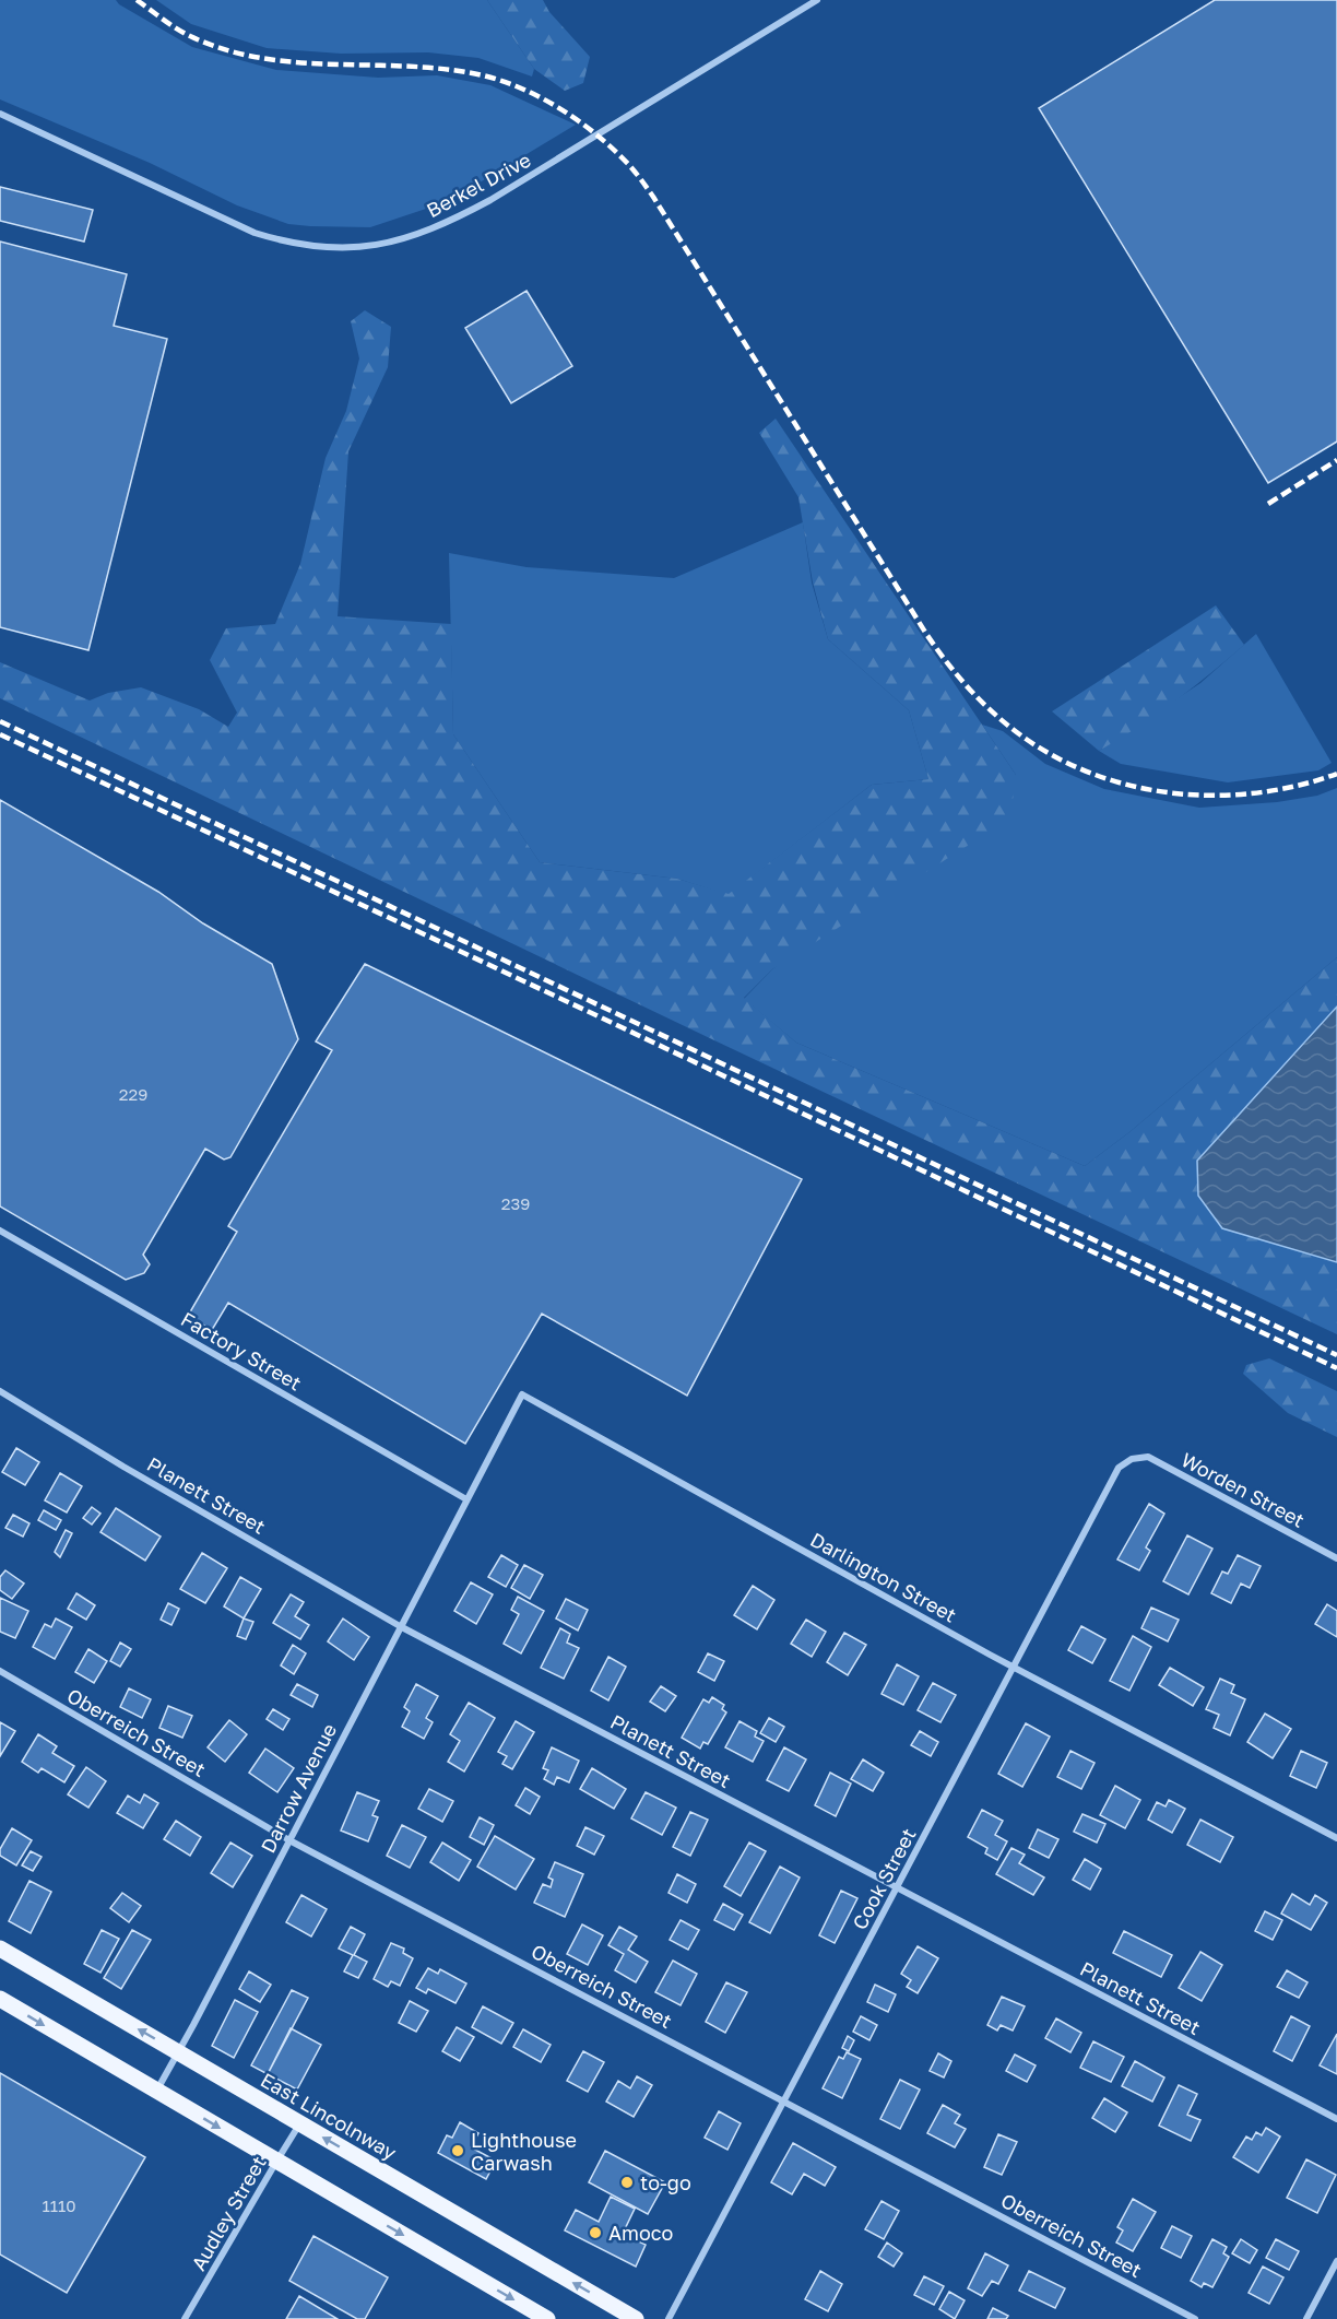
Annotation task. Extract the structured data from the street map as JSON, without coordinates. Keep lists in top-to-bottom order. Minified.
{"streets":{"main road":["East Lincolnway"],"street":["Berkel Drive","Factory Street","Worden Street","Planett Street","Darlington Street","Oberreich Street","Darrow Avenue","Cook Street","Audley Street"]},"crossings":[["Factory Street","Darlington Street"],["Factory Street","Darrow Avenue"],["Worden Street","Cook Street"],["Planett Street","Darrow Avenue"],["Planett Street","Cook Street"],["Darlington Street","Darrow Avenue"],["Darlington Street","Cook Street"],["Oberreich Street","Darrow Avenue"],["Oberreich Street","Cook Street"],["Darrow Avenue","East Lincolnway"],["East Lincolnway","Audley Street"]],"places":["Lighthouse Carwash","to-go","Amoco"],"house_numbers":["229","239","1110"]}
